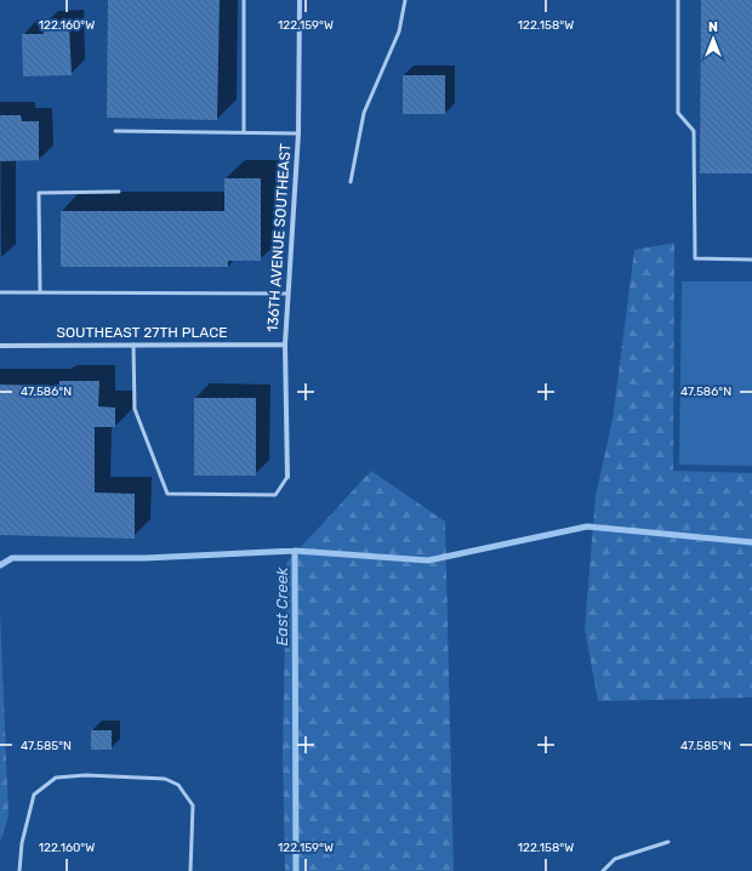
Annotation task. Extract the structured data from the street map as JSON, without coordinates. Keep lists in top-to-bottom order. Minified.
{"streets":{"street":["136TH AVENUE SOUTHEAST","SOUTHEAST 27TH PLACE"]},"crossings":[["136TH AVENUE SOUTHEAST","SOUTHEAST 27TH PLACE"]],"water":["East Creek"],"north":"top","coordinates":["122.160°W","122.159°W","122.158°W","47.586°N","47.585°N"]}
